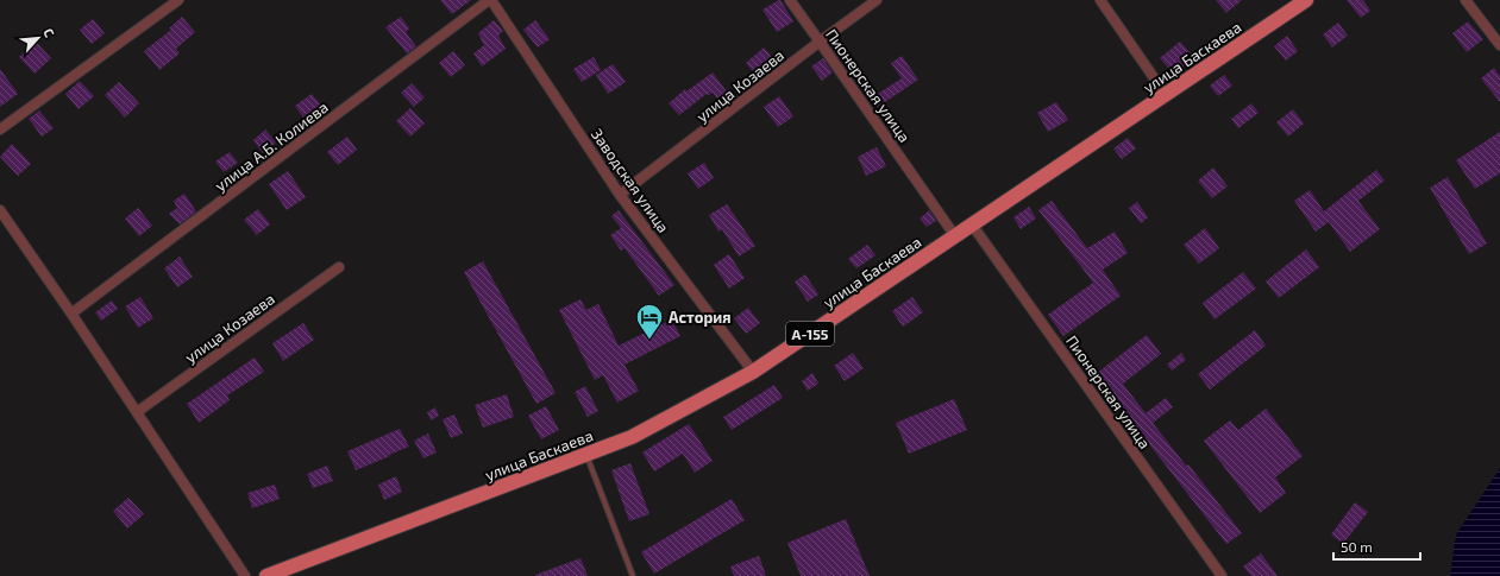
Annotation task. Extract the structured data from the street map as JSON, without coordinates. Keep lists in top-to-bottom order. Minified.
{"streets":{"main road":["улица Баскаева","А-155"],"street":["улица Козаева","Пионерская улица","улица А.Б. Колиева","Заводская улица"]},"crossings":[["улица Баскаева","Пионерская улица"],["улица Баскаева","Заводская улица"],["улица Козаева","Пионерская улица"],["улица Козаева","Заводская улица"],["улица А.Б. Колиева","Заводская улица"]],"places":{"hotel":["Астория"]},"scale_bar":"50 m","north":"top right"}
